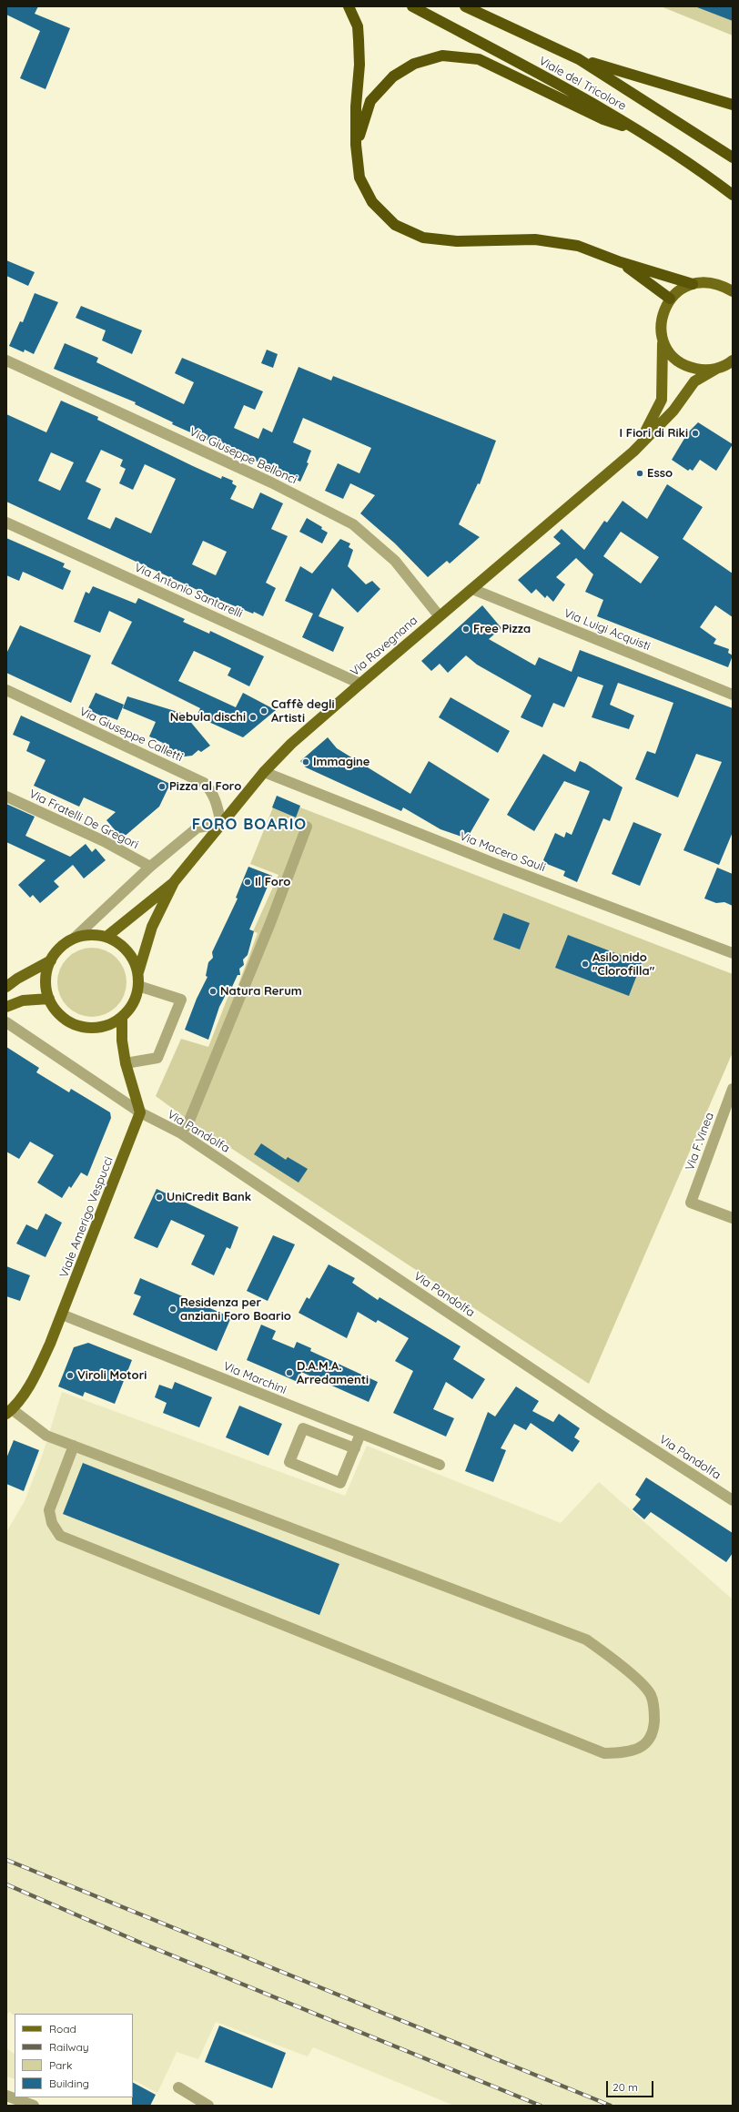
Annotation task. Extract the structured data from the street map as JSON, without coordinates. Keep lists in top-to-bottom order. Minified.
{"streets":{"highway":["Viale del Tricolore"],"main road":["Via Ravegnana","Viale Amerigo Vespucci"],"street":["Via Giuseppe Bellonci","Via Antonio Santarelli","Via Luigi Acquisti","Via Giuseppe Calletti","Via Fratelli De Gregori","Via Macero Sauli","Via Pandolfa","Via F.Vinea","Via Marchini"]},"crossings":[["Via Giuseppe Bellonci","Via Ravegnana"],["Via Antonio Santarelli","Via Ravegnana"],["Via Luigi Acquisti","Via Ravegnana"],["Via Ravegnana","Via Giuseppe Calletti"],["Via Ravegnana","Via Macero Sauli"],["Via Pandolfa","Viale Amerigo Vespucci"],["Viale Amerigo Vespucci","Via Marchini"]],"districts":["FORO BOARIO"],"places":["I Fiori di Riki","Esso","Free Pizza","Caffè degli Artisti","Nebula dischi","Immagine","Pizza al Foro","Il Foro","Asilo nido \"Clorofilla\"","Natura Rerum","UniCredit Bank","Residenza per anziani Foro Boario","D.A.M.A. Arredamenti","Viroli Motori"],"legend":["Road","Railway","Park","Building"],"scale_bar":"20 m"}
